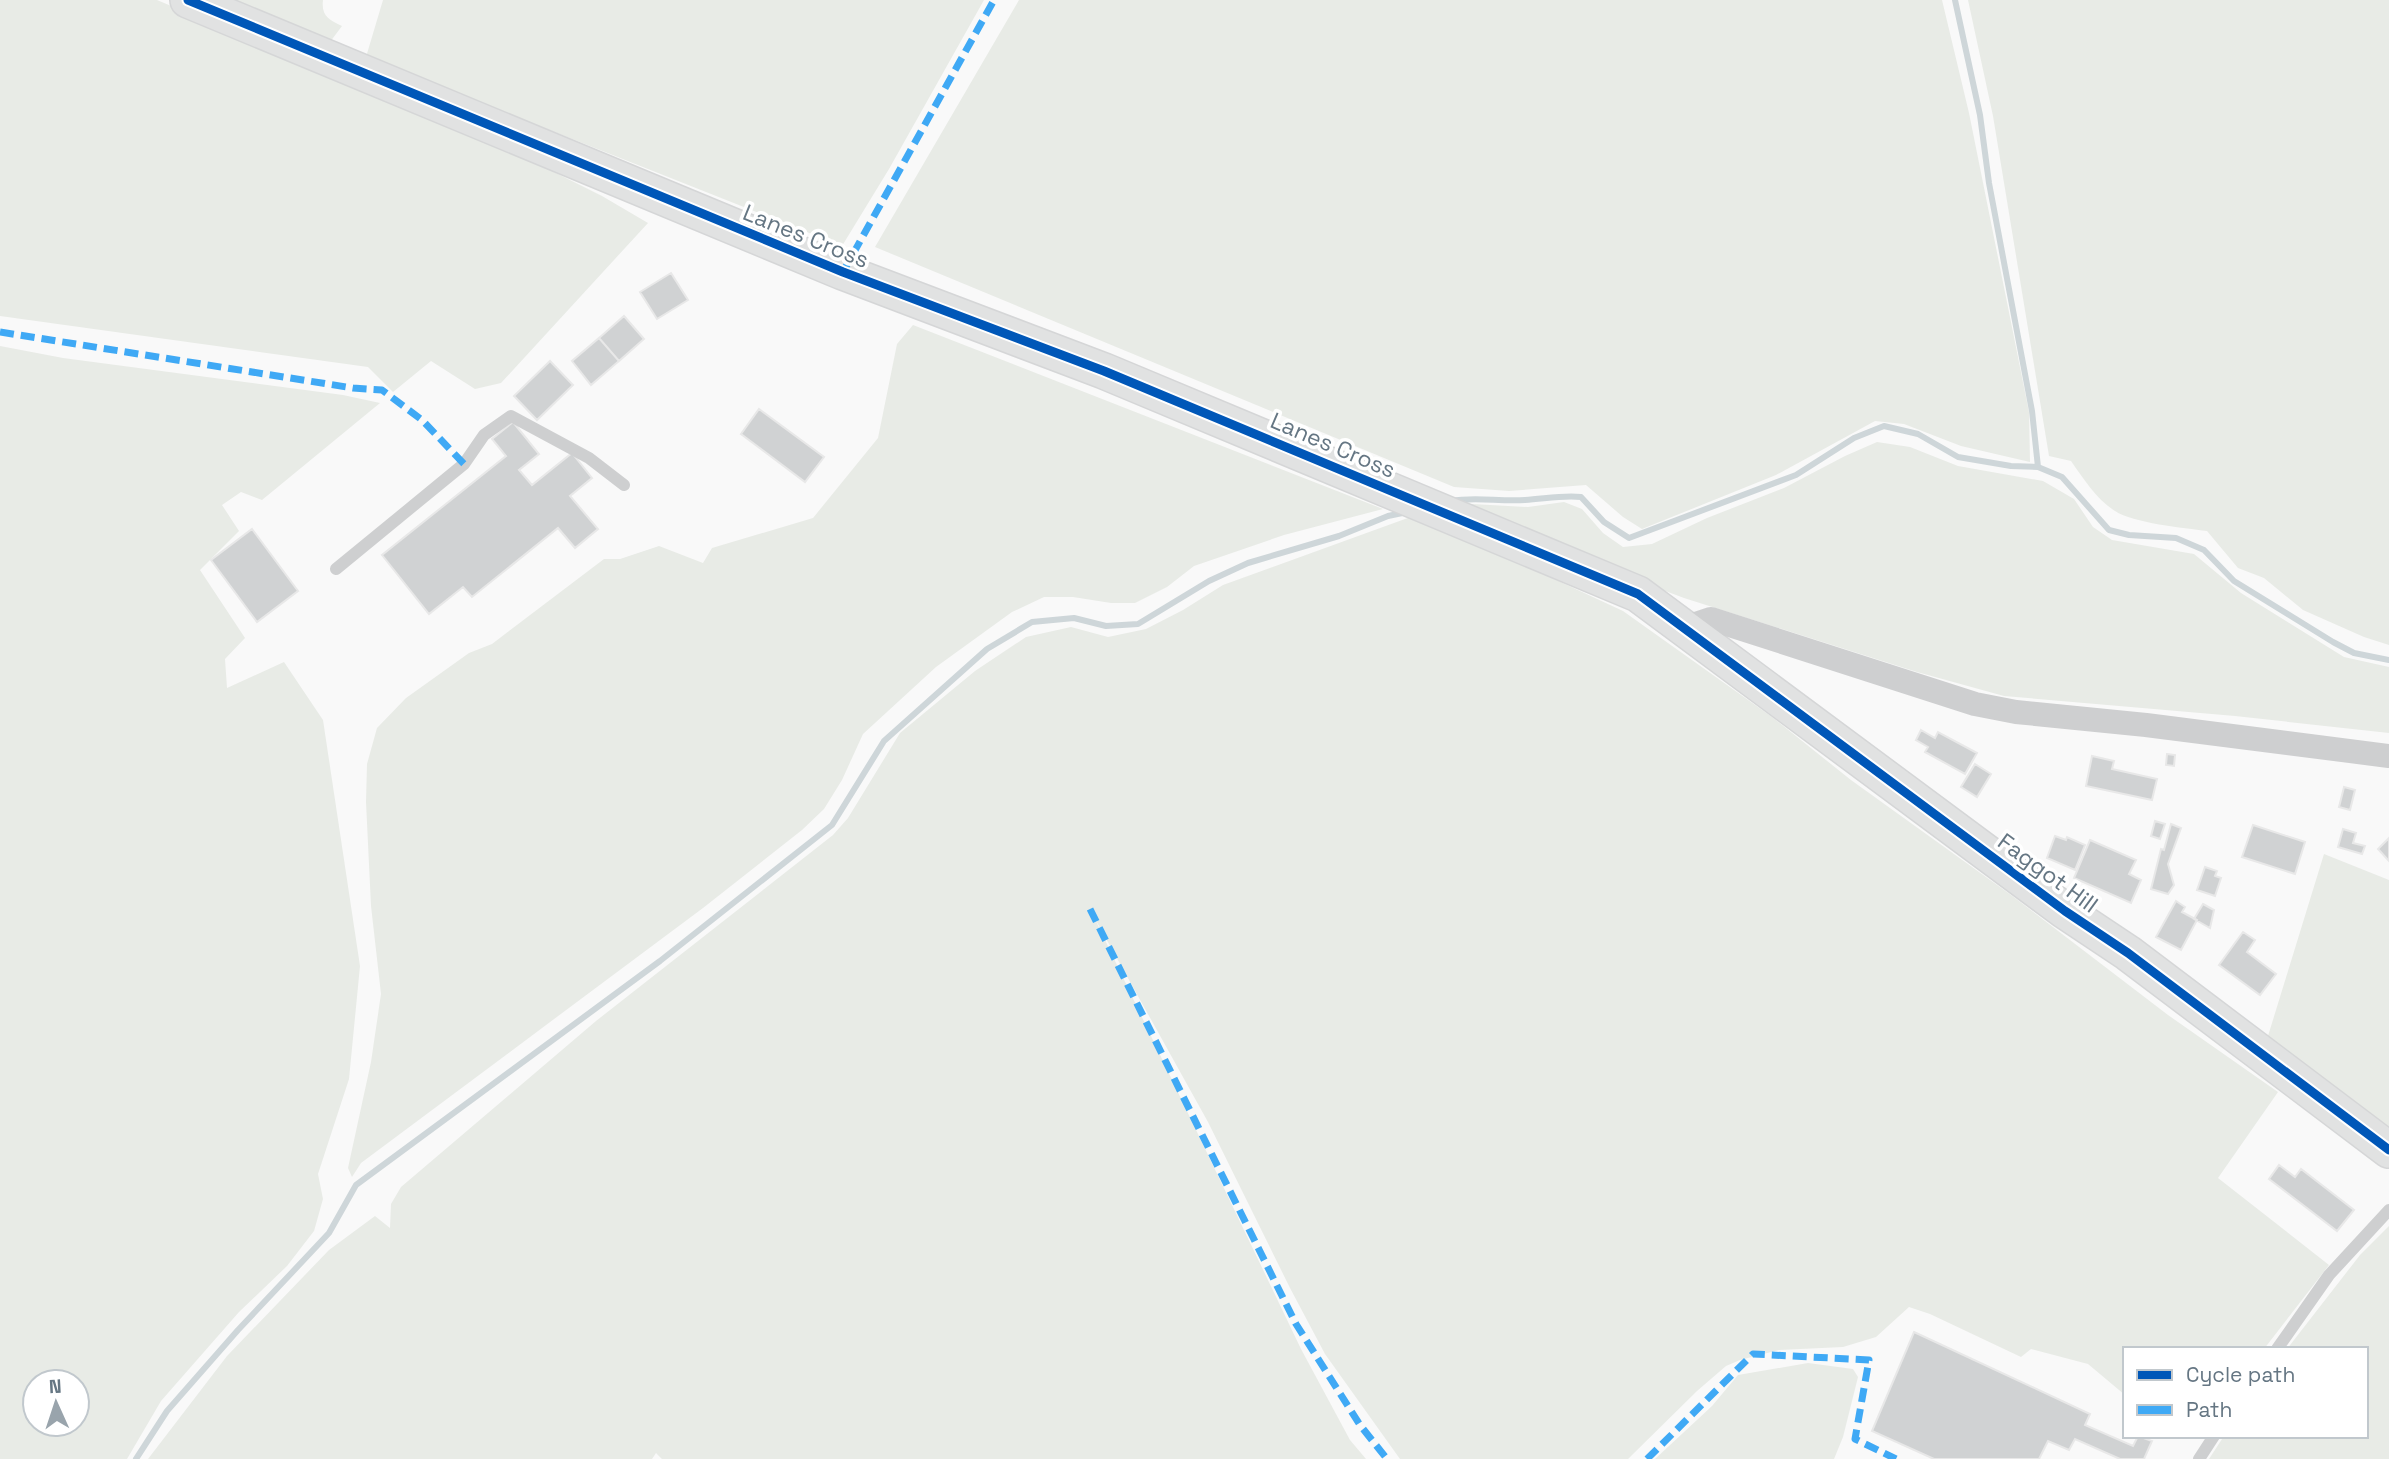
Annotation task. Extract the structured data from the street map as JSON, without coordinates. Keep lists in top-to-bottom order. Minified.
{"streets":{"street":["Lanes Cross","Faggot Hill"]},"crossings":[["Lanes Cross","Faggot Hill"]],"legend":["Cycle path","Path"],"north":"top"}
